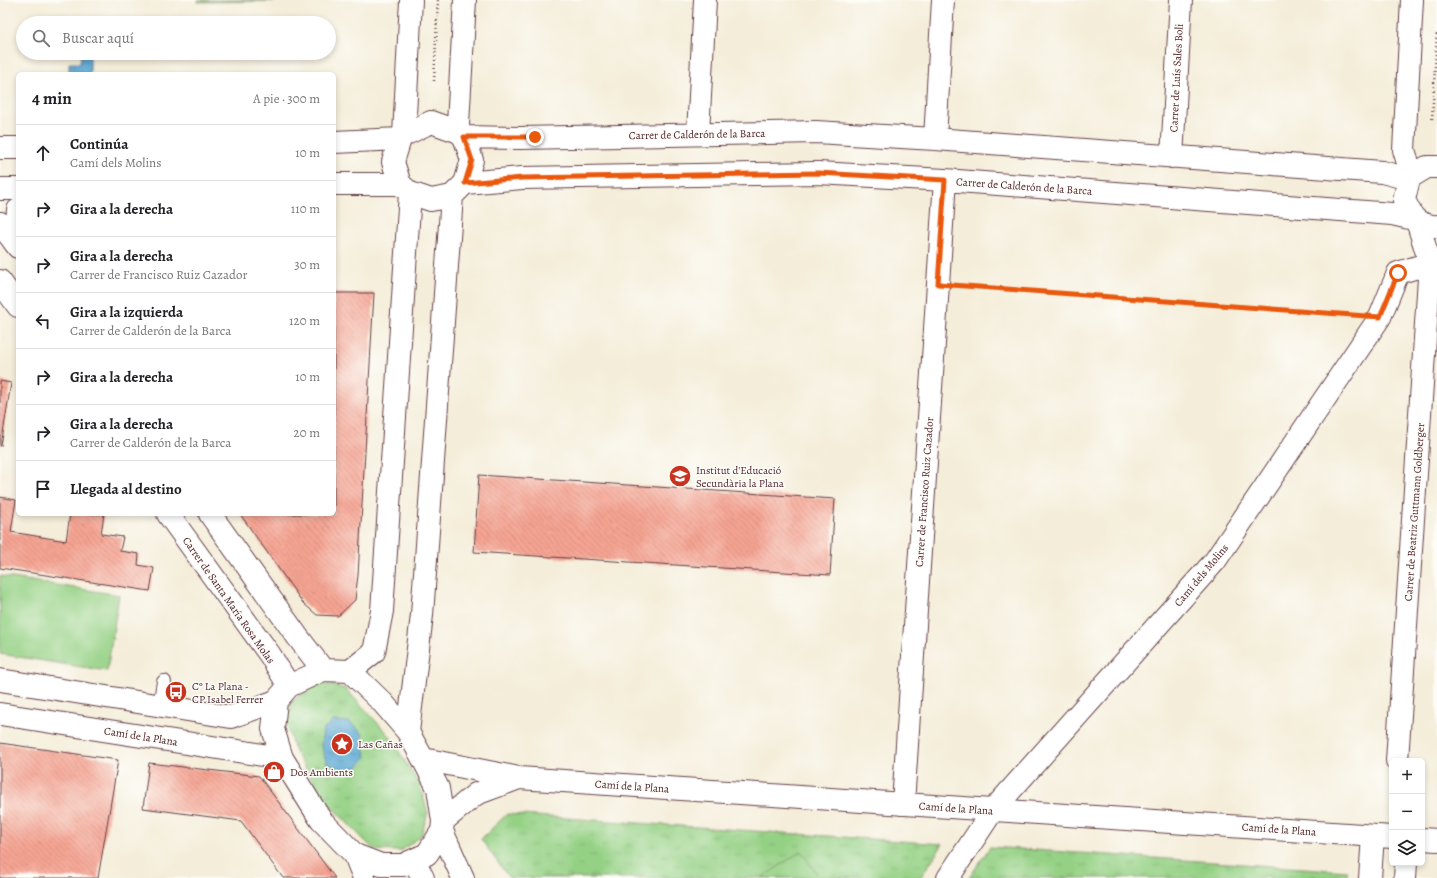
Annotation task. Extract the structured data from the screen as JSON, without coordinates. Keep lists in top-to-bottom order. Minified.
{"streets":{"street":["Carrer de Luís Sales Boli","Carrer de Calderón de la Barca","Carrer de Francisco Ruiz Cazador","Carrer de Beatriz Guttmann Goldberger","Camí dels Molins","Carrer de Santa María Rosa Molas","Camí de la Plana"]},"crossings":[["Carrer de Luís Sales Boli","Carrer de Calderón de la Barca"],["Carrer de Calderón de la Barca","Carrer de Francisco Ruiz Cazador"],["Carrer de Calderón de la Barca","Carrer de Beatriz Guttmann Goldberger"],["Carrer de Francisco Ruiz Cazador","Camí de la Plana"],["Carrer de Beatriz Guttmann Goldberger","Camí dels Molins"],["Camí dels Molins","Camí de la Plana"]],"places":{"school or university":["Institut d'Educació Secundària la Plana"],"bus stop":["Cº La Plana - CP Isabel Ferrer"],"place":["Las Cañas"],"shop":["Dos Ambients"]},"page":{"search":"Buscar aquí","heading":["4 min","A pie · 300 m"],"list":[["Continúa","Camí dels Molins","10 m"],["Gira a la derecha","110 m"],["Gira a la derecha","Carrer de Francisco Ruiz Cazador","30 m"],["Gira a la izquierda","Carrer de Calderón de la Barca","120 m"],["Gira a la derecha","10 m"],["Gira a la derecha","Carrer de Calderón de la Barca","20 m"],"Llegada al destino"],"map_buttons":["+","−"]}}
